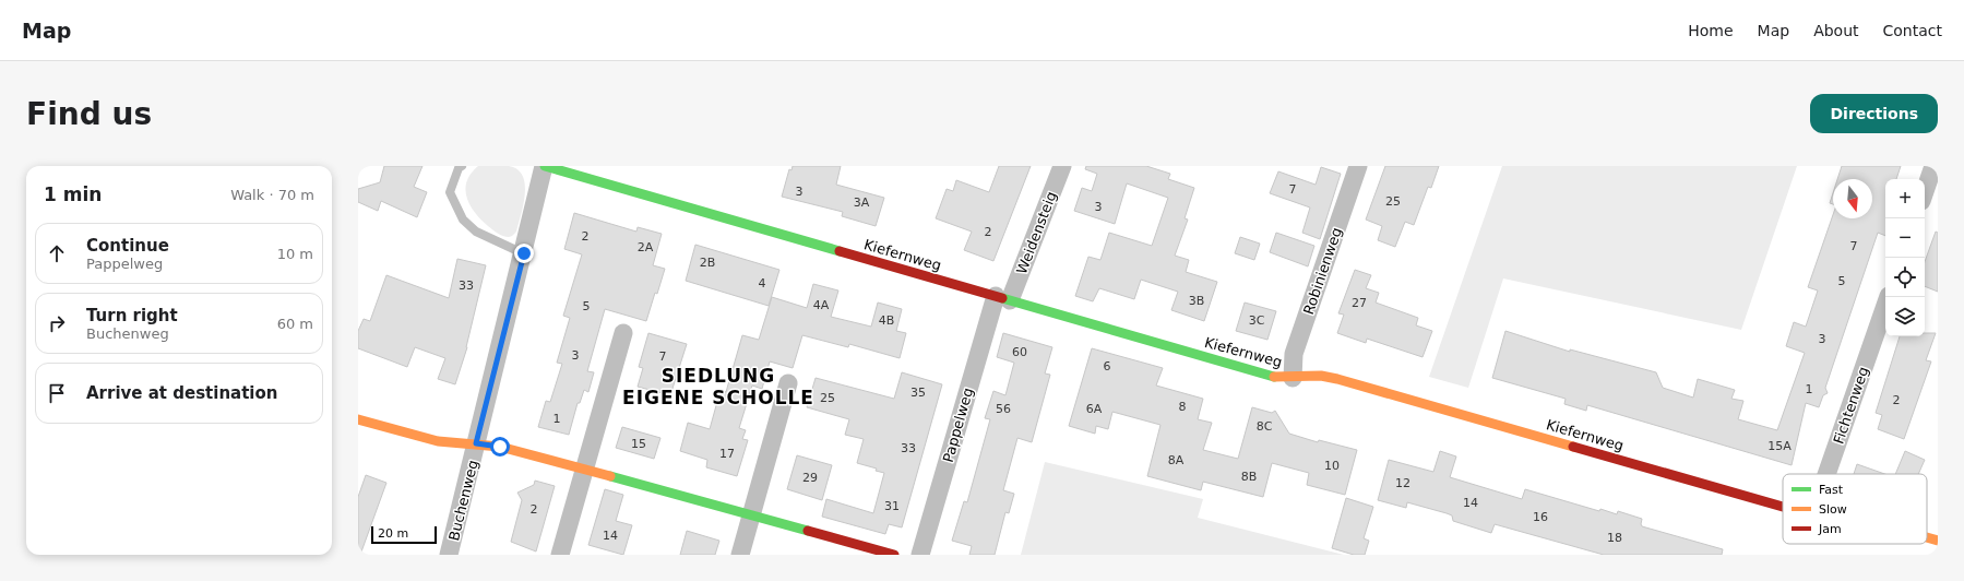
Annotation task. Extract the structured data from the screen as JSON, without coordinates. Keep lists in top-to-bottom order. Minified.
{"streets":{"street":["Weidensteig","Kiefernweg","Robinienweg","Fichtenweg","Pappelweg","Buchenweg"]},"crossings":[["Weidensteig","Kiefernweg"],["Weidensteig","Pappelweg"],["Kiefernweg","Robinienweg"],["Kiefernweg","Pappelweg"],["Kiefernweg","Buchenweg"]],"districts":["SIEDLUNG EIGENE SCHOLLE"],"house_numbers":["7","3","25","3A","3","2","2","7","2A","2B","5","4","33","3B","27","4A","5","4B","3C","3","60","3","7","6","1","35","25","2","8","56","6A","1","8C","15","15A","33","17","8A","10","8B","29","12","14","31","2","16","14","18"],"legend":["Fast","Slow","Jam"],"scale_bar":"20 m","north":"bottom","page":{"header":"Map","nav":["Home","Map","About","Contact"],"buttons":"Directions","title":"Find us","heading":["1 min","Walk · 70 m"],"map_buttons":["+","−"],"list":[["Continue","Pappelweg","10 m"],["Turn right","Buchenweg","60 m"],"Arrive at destination"],"scale":"20 m"}}
